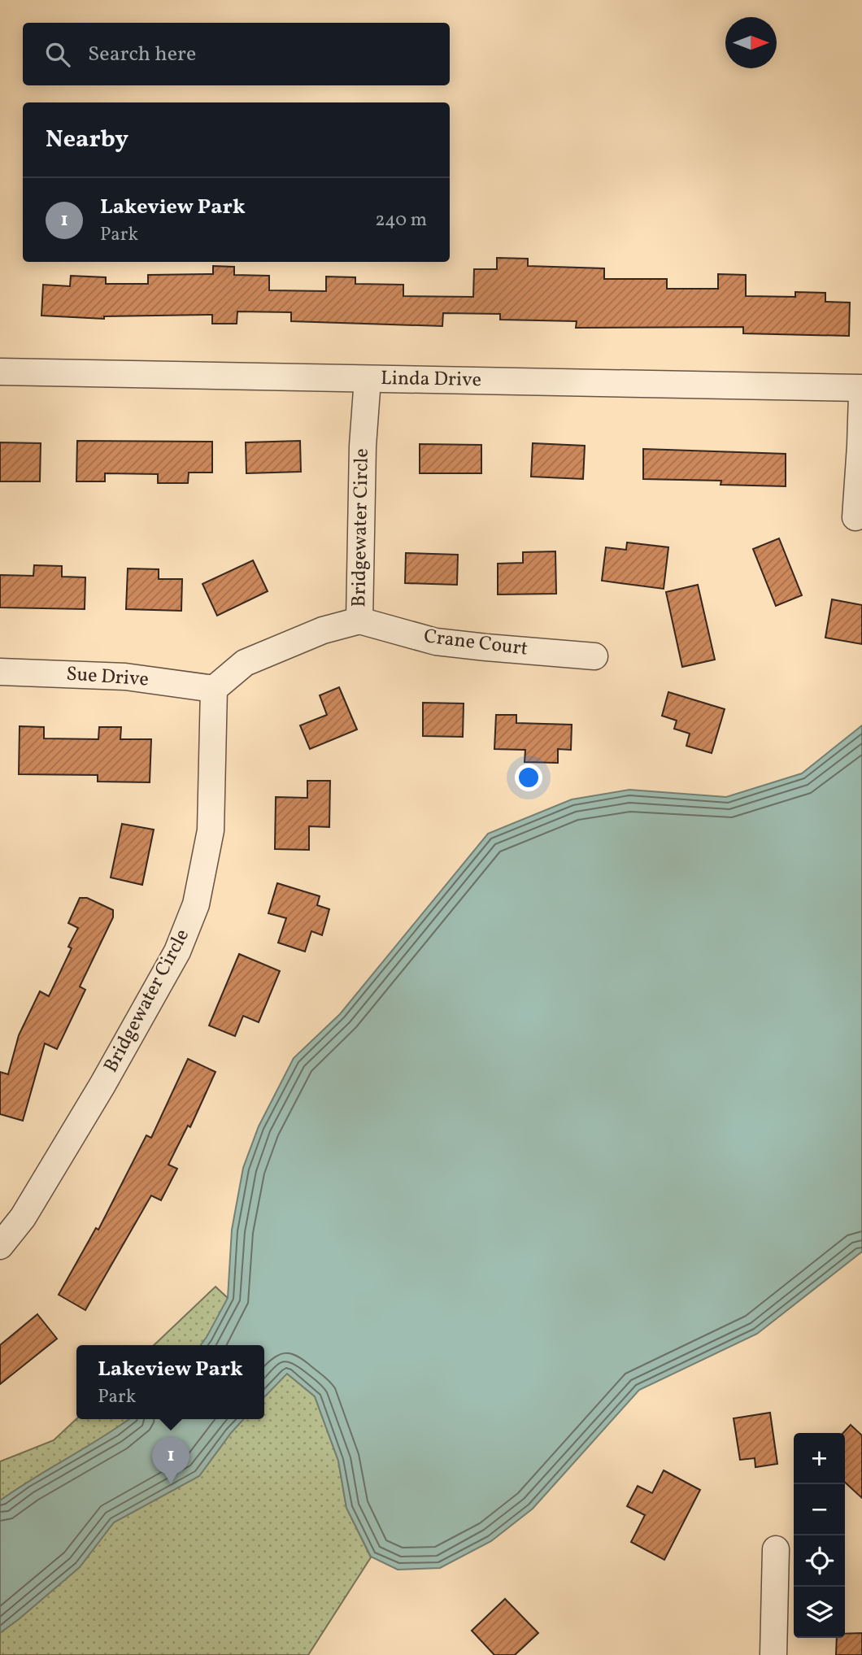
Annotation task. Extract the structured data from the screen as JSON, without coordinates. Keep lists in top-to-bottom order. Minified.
{"streets":{"street":["Linda Drive","Bridgewater Circle","Crane Court","Sue Drive"]},"crossings":[["Linda Drive","Bridgewater Circle"],["Bridgewater Circle","Crane Court"],["Bridgewater Circle","Sue Drive"]],"north":"right","page":{"search":"Search here","heading":"Nearby","list":[{"mark":"1","name":"Lakeview Park","note":"Park","value":"240 m"}],"popup":["Lakeview Park","Park"],"map_buttons":["+","−"],"pins":"1"}}
